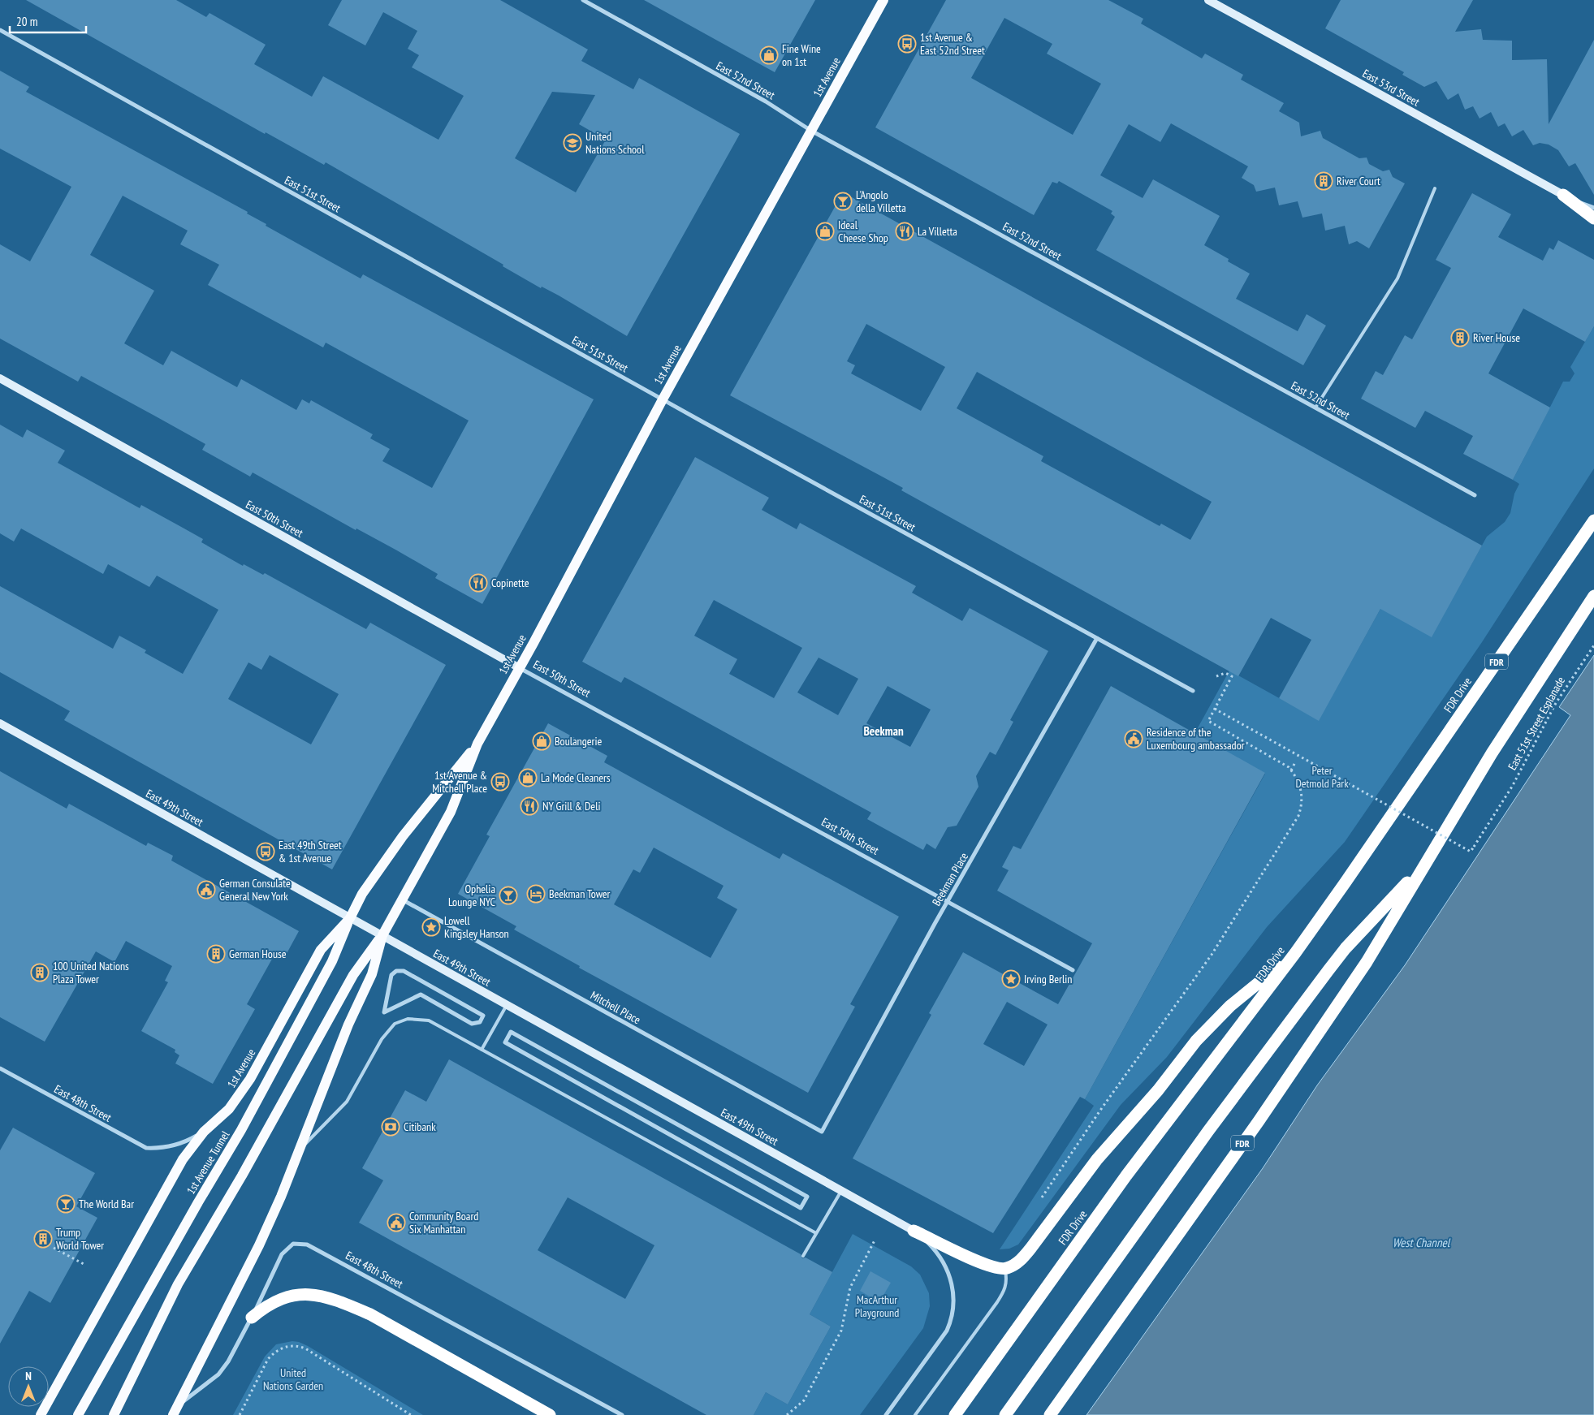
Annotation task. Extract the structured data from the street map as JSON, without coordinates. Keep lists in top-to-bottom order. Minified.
{"streets":{"highway":["FDR","FDR Drive"],"main road":["1st Avenue","East 53rd Street","East 50th Street","East 49th Street","1st Avenue Tunnel"],"street":["East 52nd Street","East 51st Street","Beekman Place","Mitchell Place","East 48th Street"],"path":["East 51st Street Esplanade"]},"crossings":[["1st Avenue","East 52nd Street"],["1st Avenue","East 51st Street"],["1st Avenue","East 50th Street"],["1st Avenue","East 49th Street"],["1st Avenue","Mitchell Place"],["1st Avenue","East 48th Street"],["1st Avenue","1st Avenue Tunnel"],["East 51st Street","Beekman Place"],["East 50th Street","Beekman Place"],["East 49th Street","1st Avenue Tunnel"],["Beekman Place","Mitchell Place"]],"districts":["Beekman"],"water":["West Channel"],"parks":["Peter Detmold Park","MacArthur Playground","United Nations Garden"],"places":{"bus stop":["1st Avenue & East 52nd Street","1st Avenue & Mitchell Place","East 49th Street & 1st Avenue"],"shop":["Fine Wine on 1st","Ideal Cheese Shop","Boulangerie","La Mode Cleaners"],"school or university":["United Nations School"],"building":["River Court","River House","German House","100 United Nations Plaza Tower","Trump World Tower"],"bar":["L'Angolo della Villetta","Ophelia Lounge NYC","The World Bar"],"restaurant":["La Villetta","Copinette","NY Grill & Deli"],"public building":["Residence of the Luxembourg ambassador","German Consulate General New York","Community Board Six Manhattan"],"hotel":["Beekman Tower"],"place":["Lowell Kingsley Hanson","Irving Berlin"],"bank":["Citibank"]},"scale_bar":"20 m","north":"top"}
